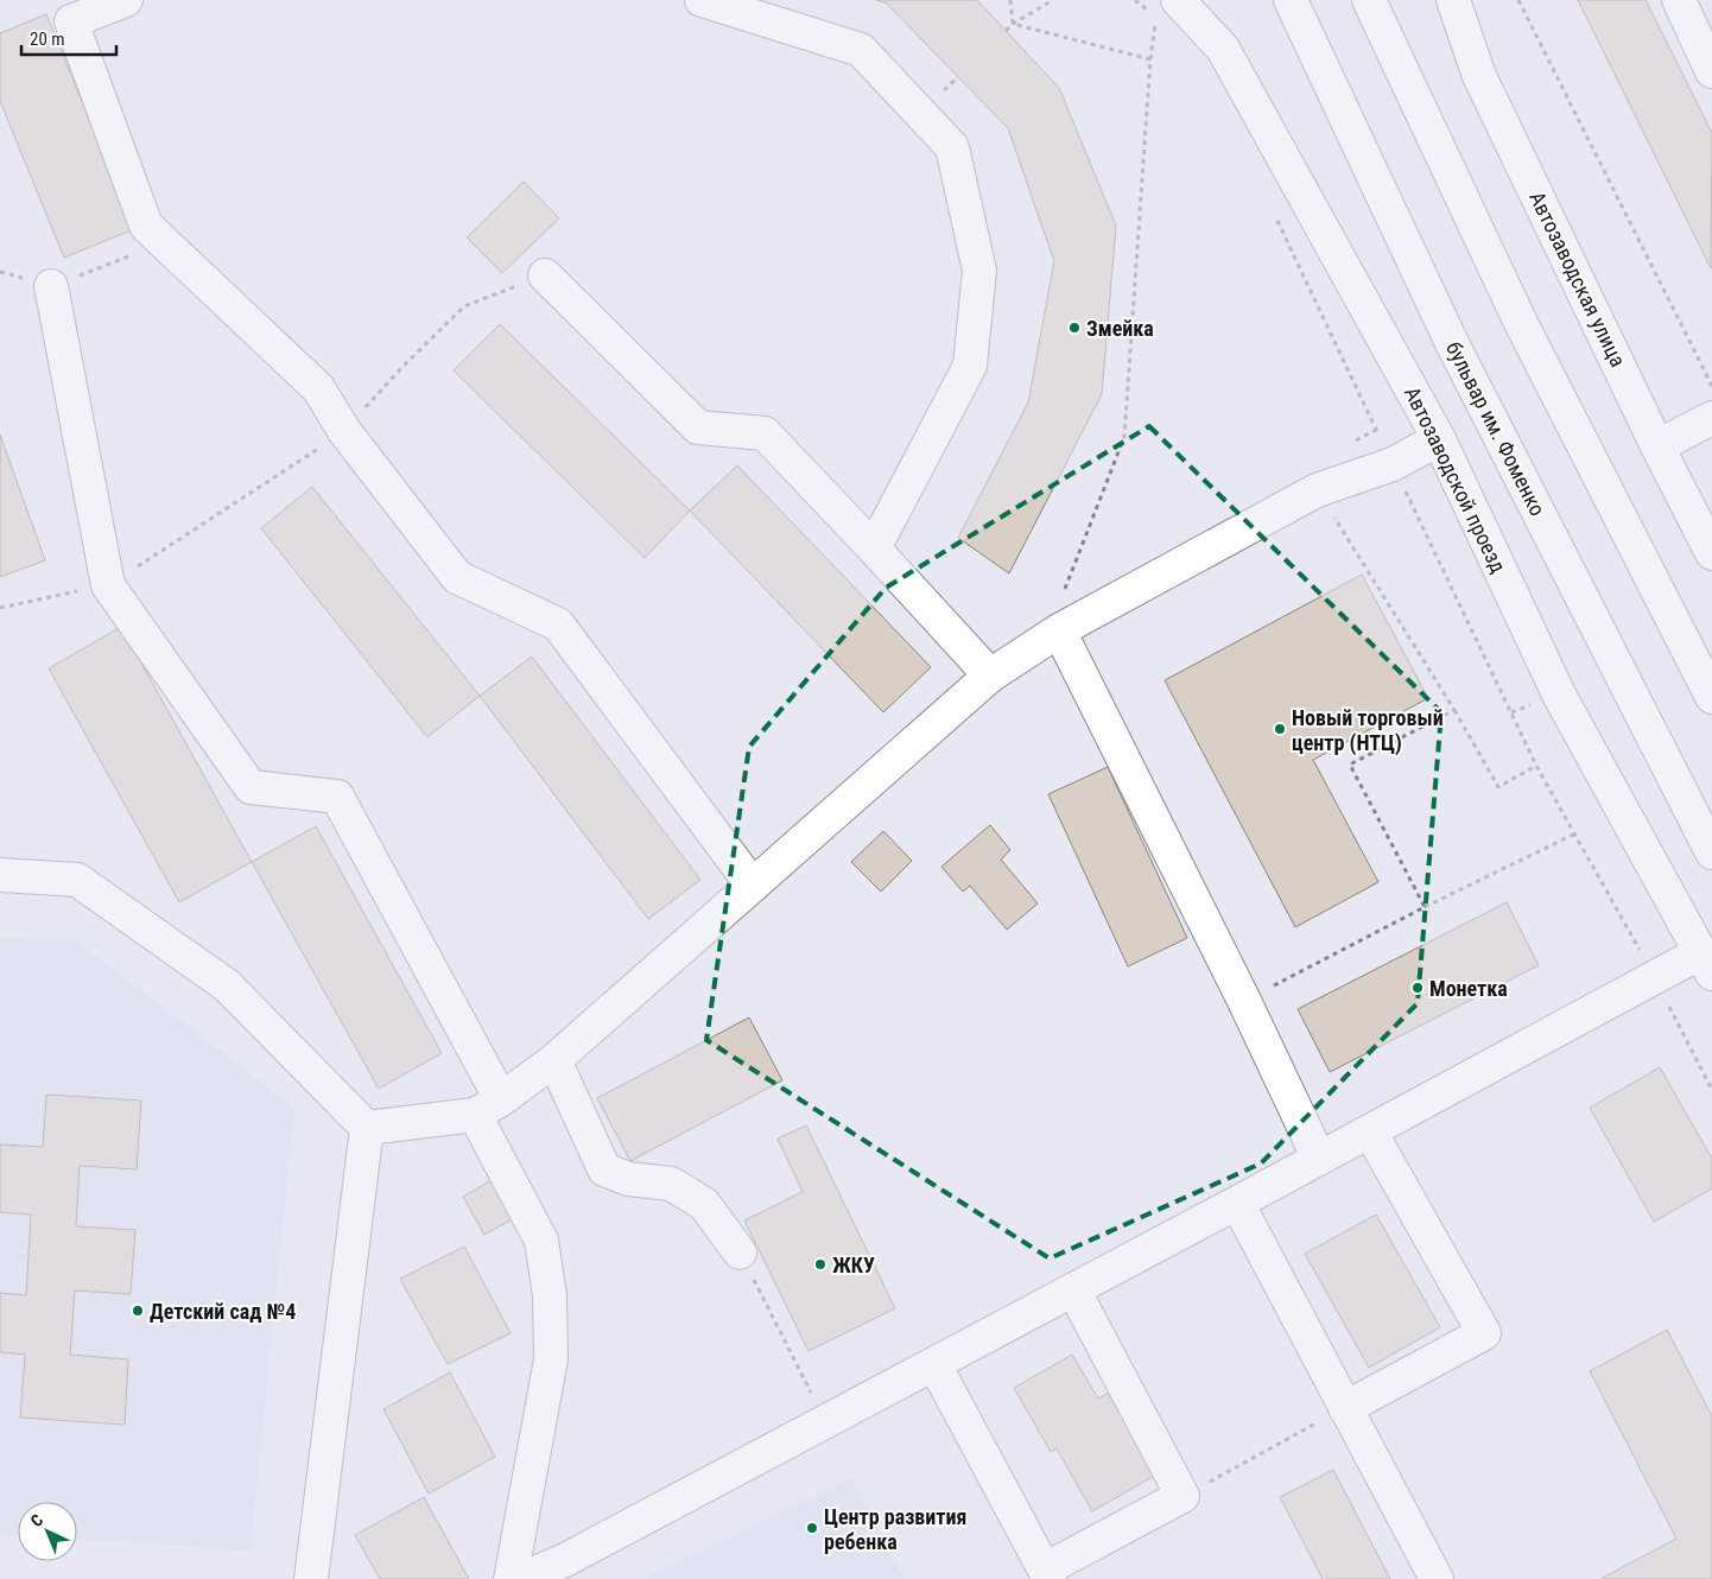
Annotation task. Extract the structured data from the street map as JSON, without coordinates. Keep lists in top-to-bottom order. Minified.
{"streets":{"street":["Автозаводская улица","бульвар им. Фоменко","Автозаводской проезд"]},"places":["Змейка","Новый торговый центр (НТЦ)","Монетка","ЖКУ","Детский сад №4","Центр развития ребенка"],"scale_bar":"20 m","north":"top left"}
